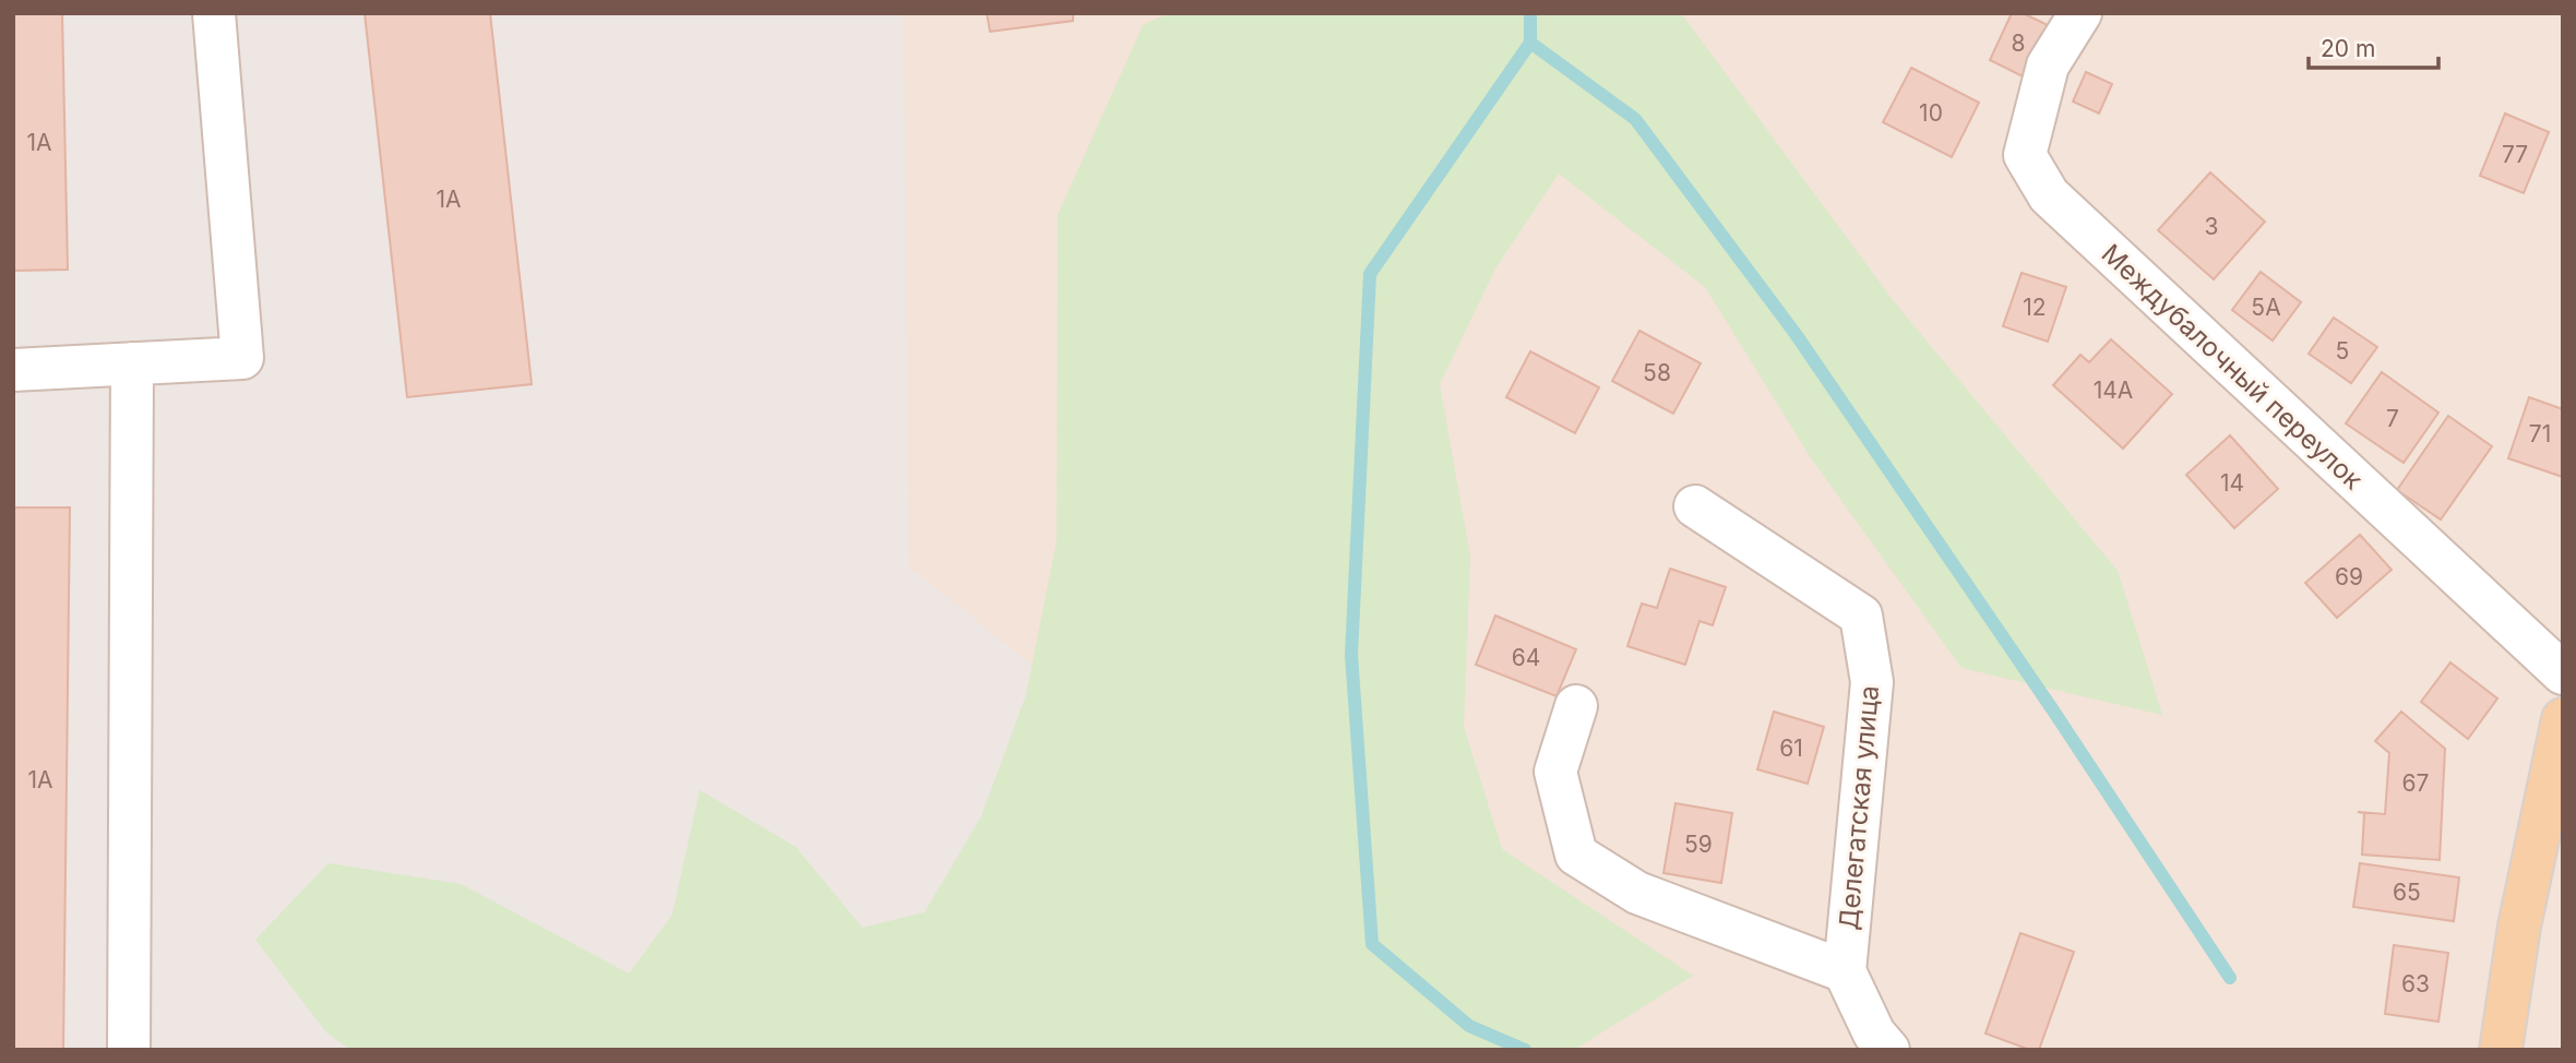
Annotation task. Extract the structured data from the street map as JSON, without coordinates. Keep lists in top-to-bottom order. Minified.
{"streets":{"street":["Междубалочный переулок","Делегатская улица"]},"house_numbers":["8","10","1А","77","1А","3","12","5А","5","58","14А","7","71","14","69","64","61","1А","67","59","65","63"],"scale_bar":"20 m"}
